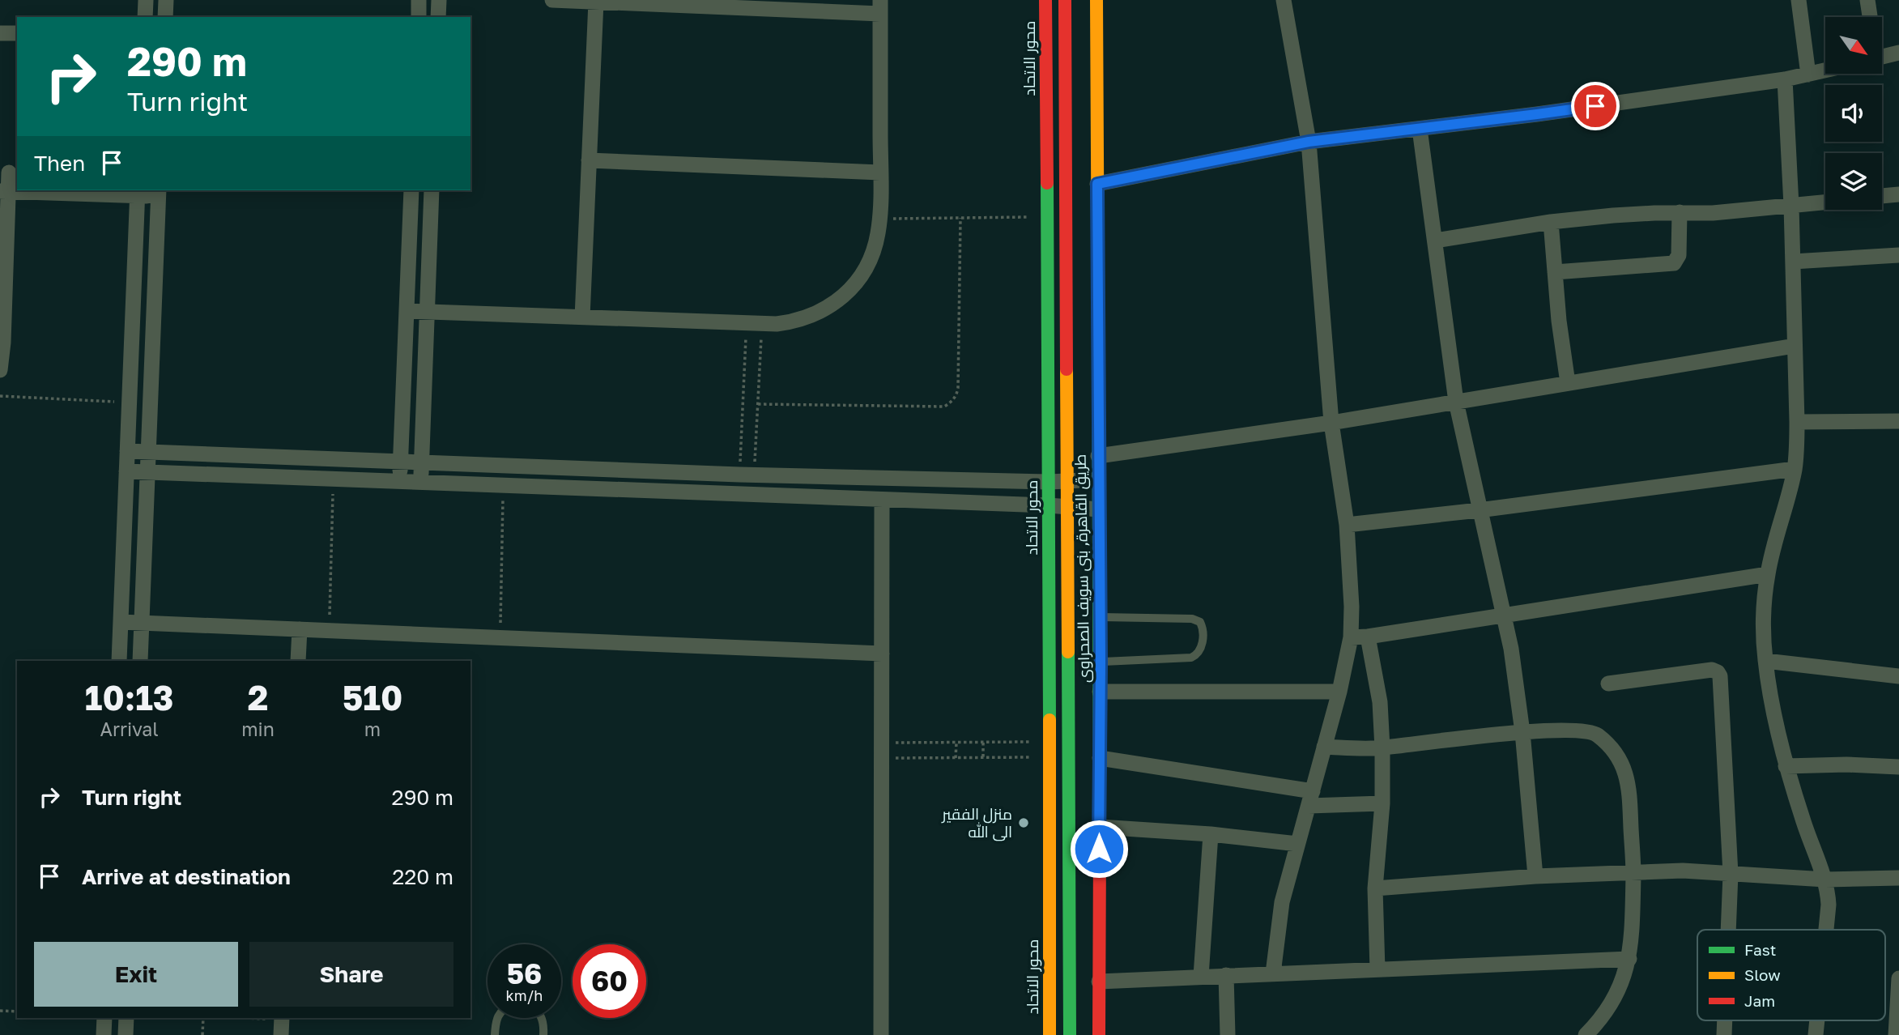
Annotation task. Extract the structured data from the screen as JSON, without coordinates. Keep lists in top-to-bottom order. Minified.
{"streets":{"street":["محور الاتحاد","طريق القاهرة, بنى سويف الصحراوى"]},"places":["منزل الفقير الى الله"],"legend":["Fast","Slow","Jam"],"north":"bottom right","page":{"turn":["290 m","Turn right"],"then":"Then","eta":["10:13","Arrival","2","min","510","m"],"list":[{"name":"Turn right","value":"290 m"},{"name":"Arrive at destination","value":"220 m"}],"buttons":["Exit","Share"],"speed":"56 km/h","limit":"60"}}
